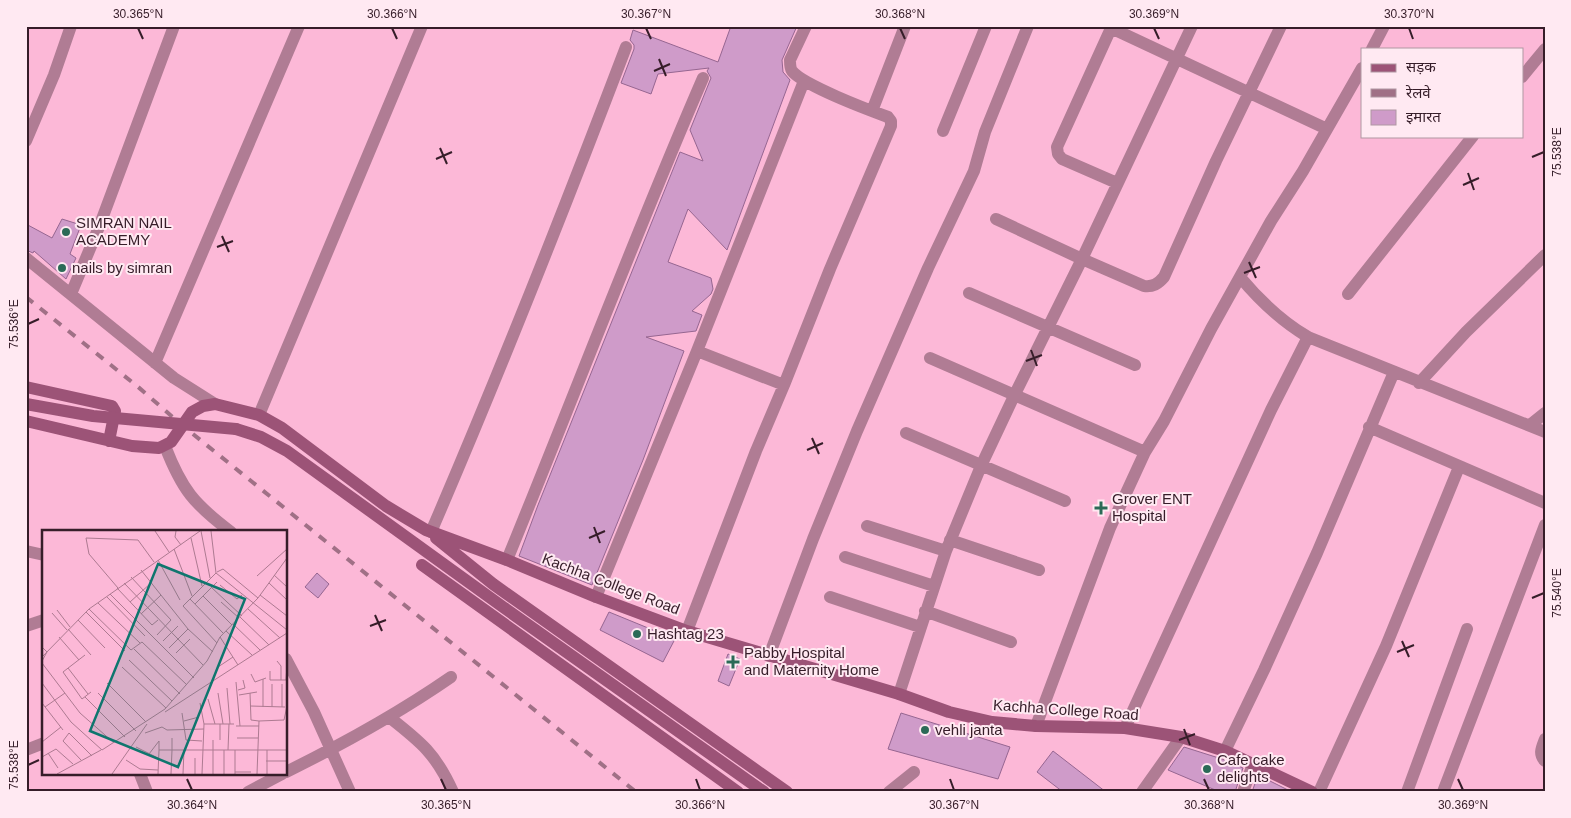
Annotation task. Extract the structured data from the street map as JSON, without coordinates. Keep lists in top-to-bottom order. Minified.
{"streets":{"street":["Kachha College Road"]},"places":{"other":["SIMRAN NAIL ACADEMY","nails by simran","Hashtag 23","vehli janta","Cafe cake delights"],"health":["Grover ENT Hospital","Pabby Hospital and Maternity Home"]},"legend":["सड़क","रेलवे","इमारत"],"coordinates":["30.365°N","30.366°N","30.367°N","30.368°N","30.369°N","30.370°N","75.538°E","75.536°E","75.540°E","30.364°N"]}
